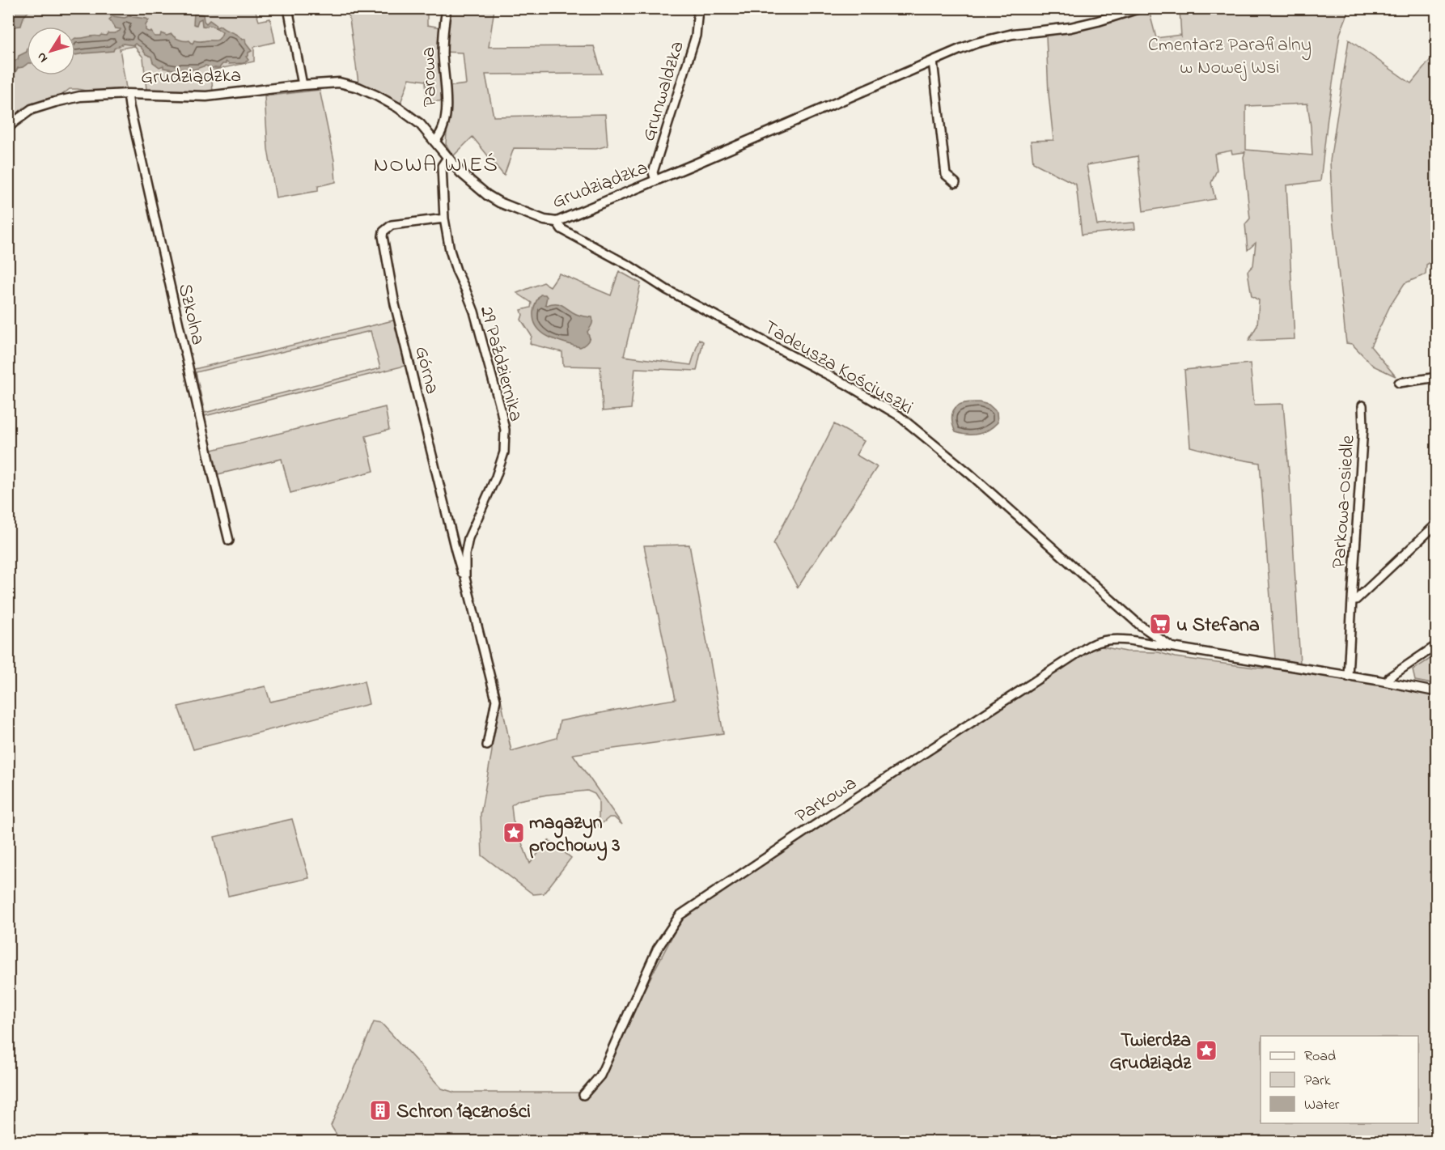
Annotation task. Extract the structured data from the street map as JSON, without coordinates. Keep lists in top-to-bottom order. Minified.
{"streets":{"street":["Grudziądzka","Parowa","Grunwaldzka","Szkolna","29 Października","Tadeusza Kościuszki","Górna","Parkowa-Osiedle","Parkowa"]},"crossings":[["Grudziądzka","Parowa"],["Grudziądzka","Grunwaldzka"],["Grudziądzka","Szkolna"],["Grudziądzka","29 Października"],["Grudziądzka","Tadeusza Kościuszki"],["29 Października","Górna"],["Tadeusza Kościuszki","Parkowa"],["Parkowa-Osiedle","Parkowa"]],"districts":["NOWA WIEŚ"],"parks":["Cmentarz Parafialny w Nowej Wsi"],"places":{"supermarket":["u Stefana"],"place":["magazyn prochowy 3","Twierdza Grudziądz"],"building":["Schron łączności"]},"legend":["Road","Park","Water"],"north":"bottom left"}
